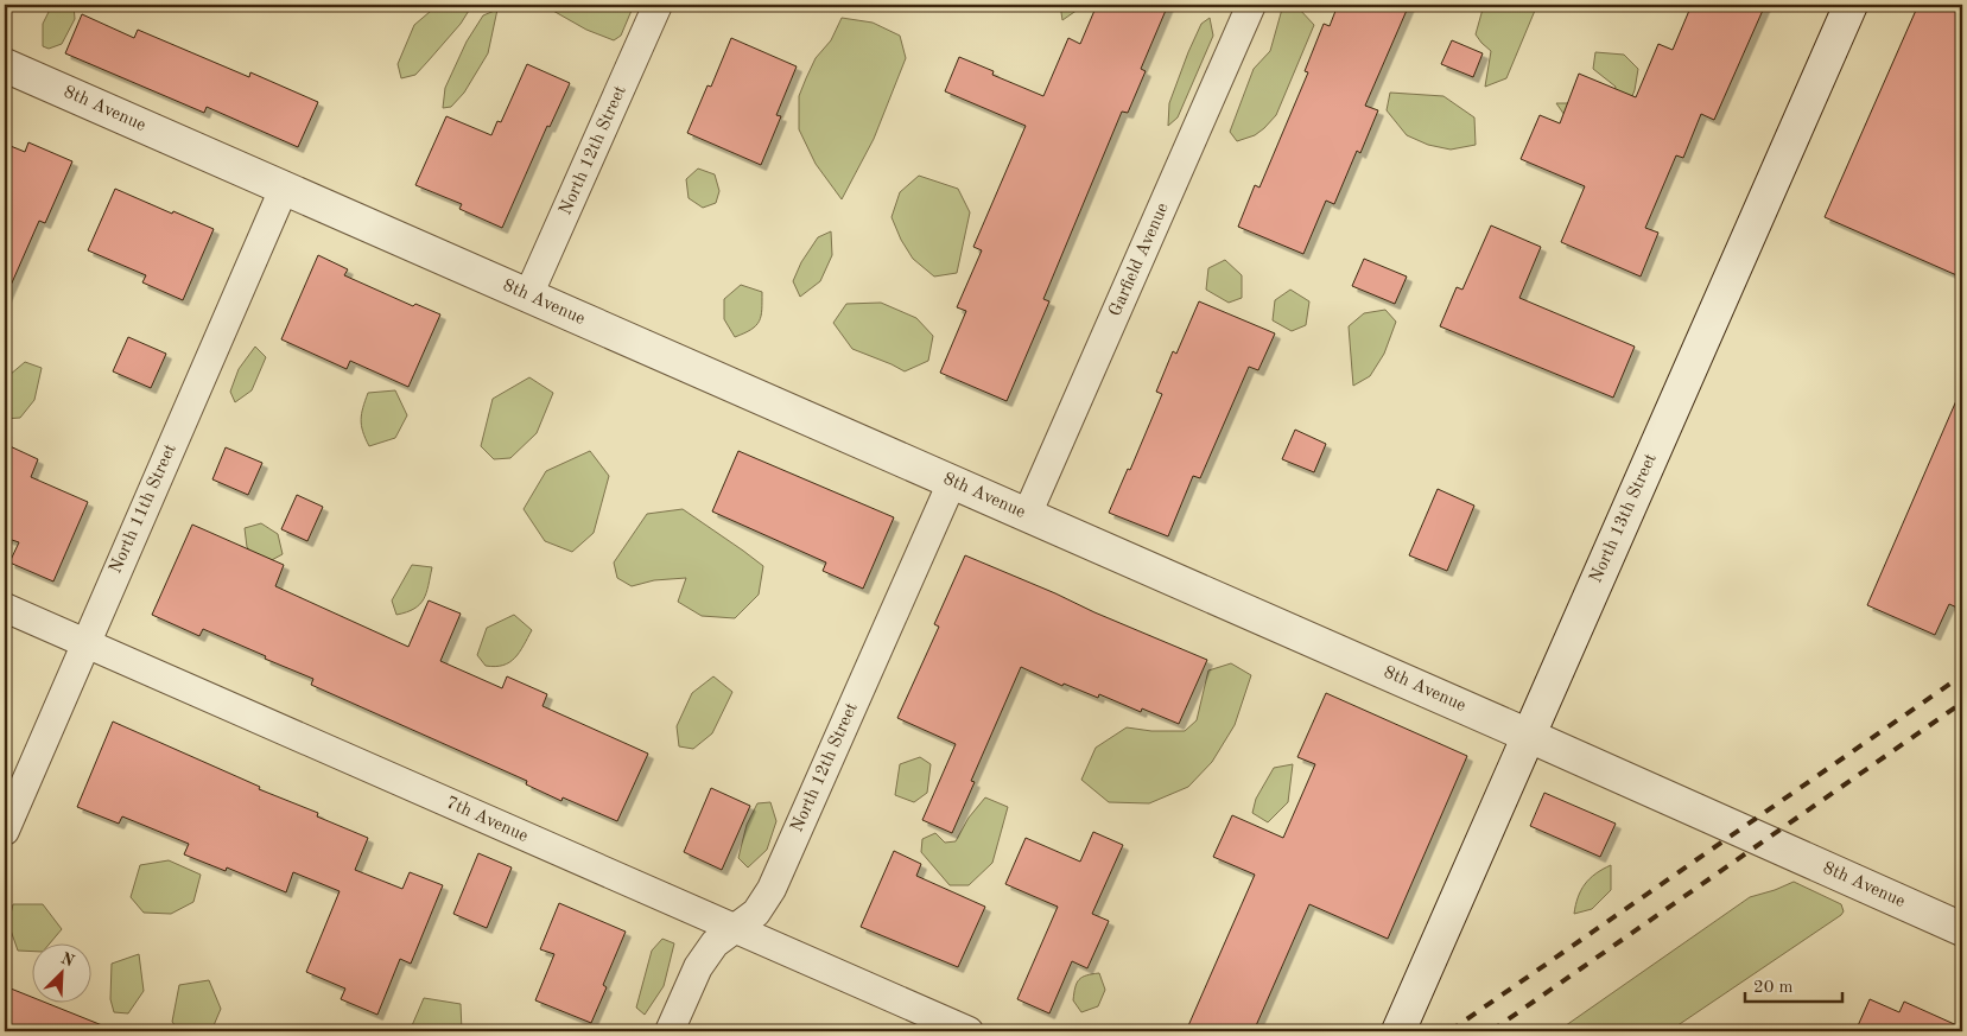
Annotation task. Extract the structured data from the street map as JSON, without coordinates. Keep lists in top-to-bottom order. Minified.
{"streets":{"street":["8th Avenue","North 12th Street","Garfield Avenue","North 11th Street","North 13th Street","7th Avenue"]},"crossings":[["8th Avenue","North 12th Street"],["8th Avenue","Garfield Avenue"],["8th Avenue","North 11th Street"],["8th Avenue","North 13th Street"],["North 12th Street","7th Avenue"],["North 11th Street","7th Avenue"]],"scale_bar":"20 m","north":"top right"}
